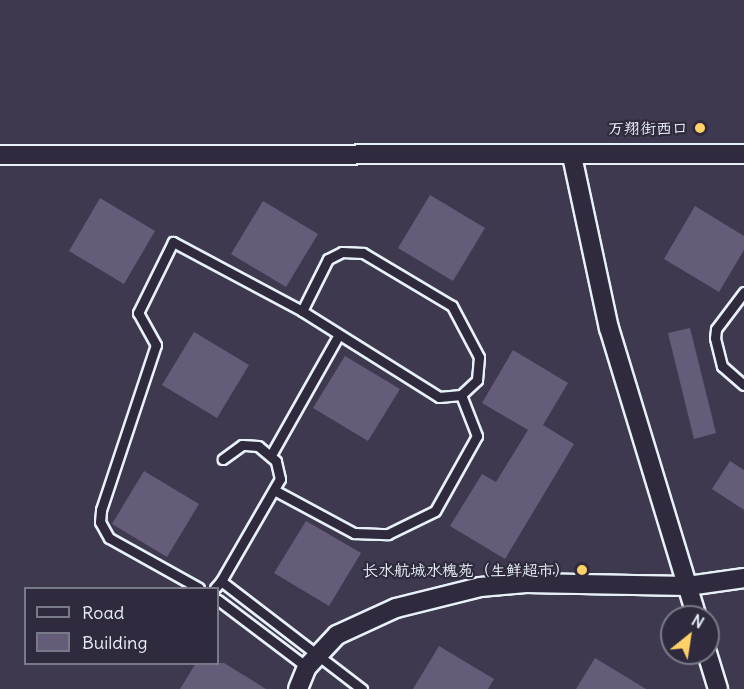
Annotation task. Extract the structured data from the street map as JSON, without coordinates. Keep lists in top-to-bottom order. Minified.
{"places":["万翔街西口","长水航城水槐苑（生鲜超市）"],"legend":["Road","Building"],"north":"top right"}
